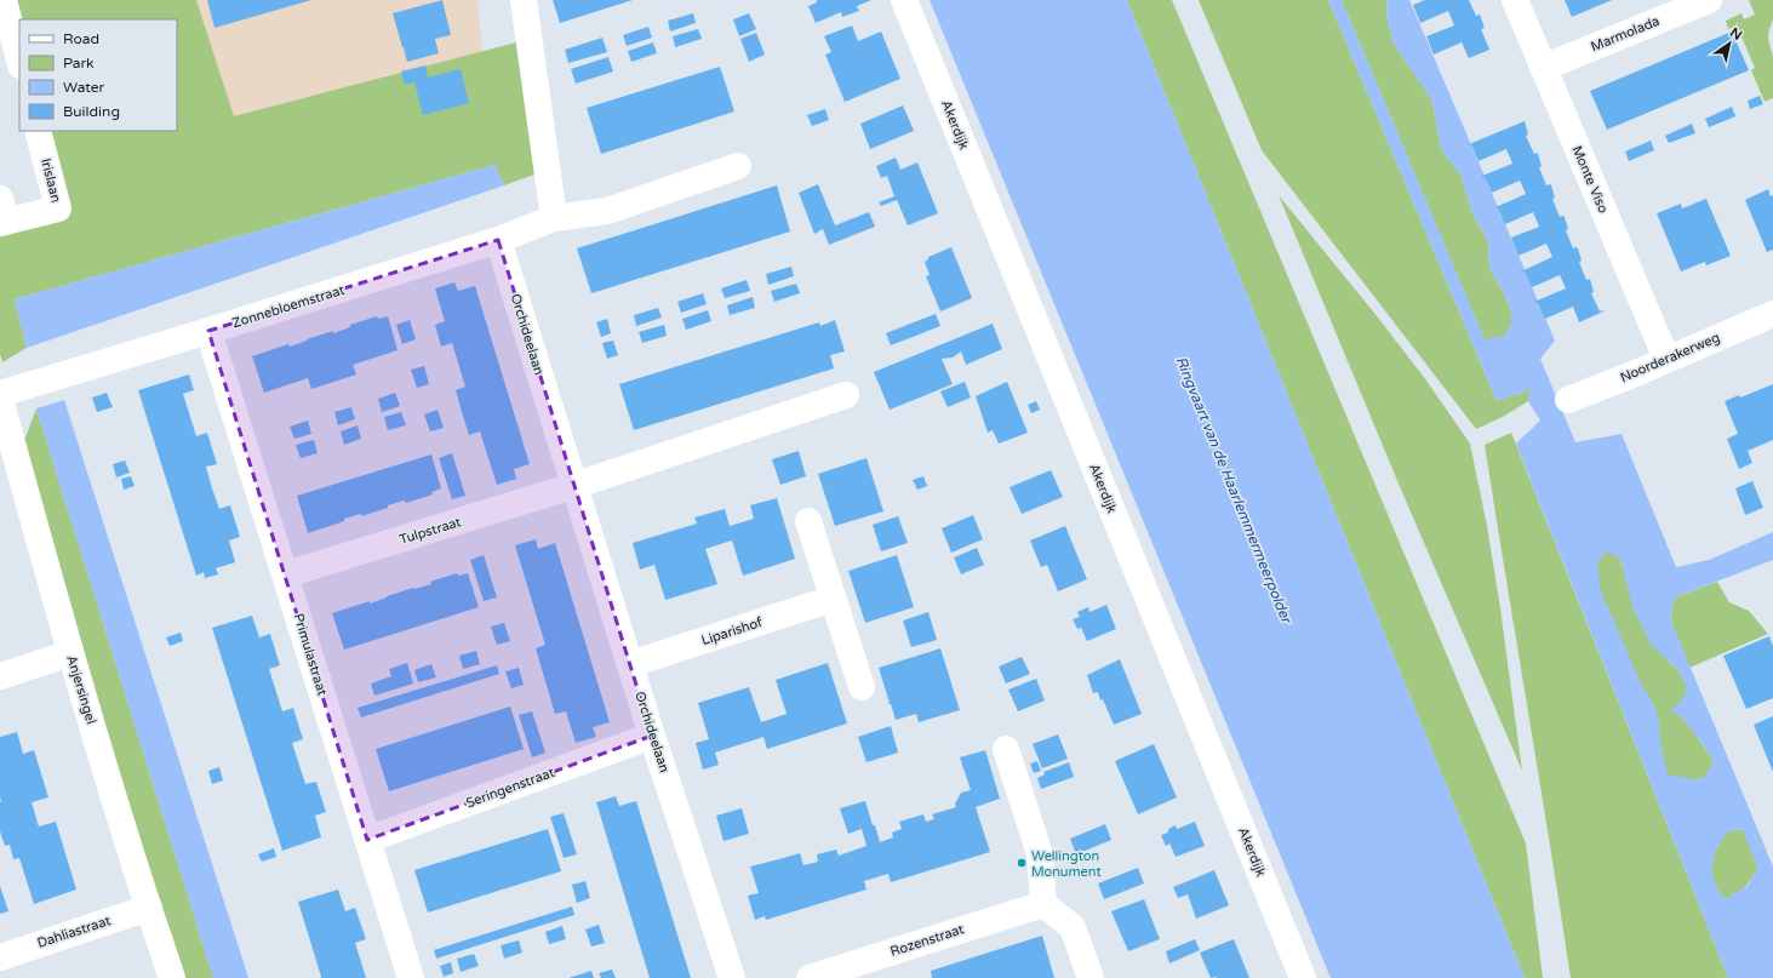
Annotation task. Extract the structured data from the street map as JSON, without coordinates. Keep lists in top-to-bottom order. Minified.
{"streets":{"street":["Marmolada","Akerdijk","Monte Viso","Irislaan","Zonnebloemstraat","Orchideelaan","Noorderakerweg","Tulpstraat","Liparishof","Primulastraat","Anjersingel","Seringenstraat","Dahliastraat","Rozenstraat"]},"crossings":[["Marmolada","Monte Viso"],["Monte Viso","Noorderakerweg"],["Zonnebloemstraat","Orchideelaan"],["Zonnebloemstraat","Primulastraat"],["Orchideelaan","Tulpstraat"],["Orchideelaan","Liparishof"],["Orchideelaan","Seringenstraat"],["Tulpstraat","Primulastraat"],["Primulastraat","Seringenstraat"],["Anjersingel","Dahliastraat"]],"water":["Ringvaart van de Haarlemmermeerpolder"],"places":["Wellington Monument"],"legend":["Road","Park","Water","Building"],"north":"top right"}
